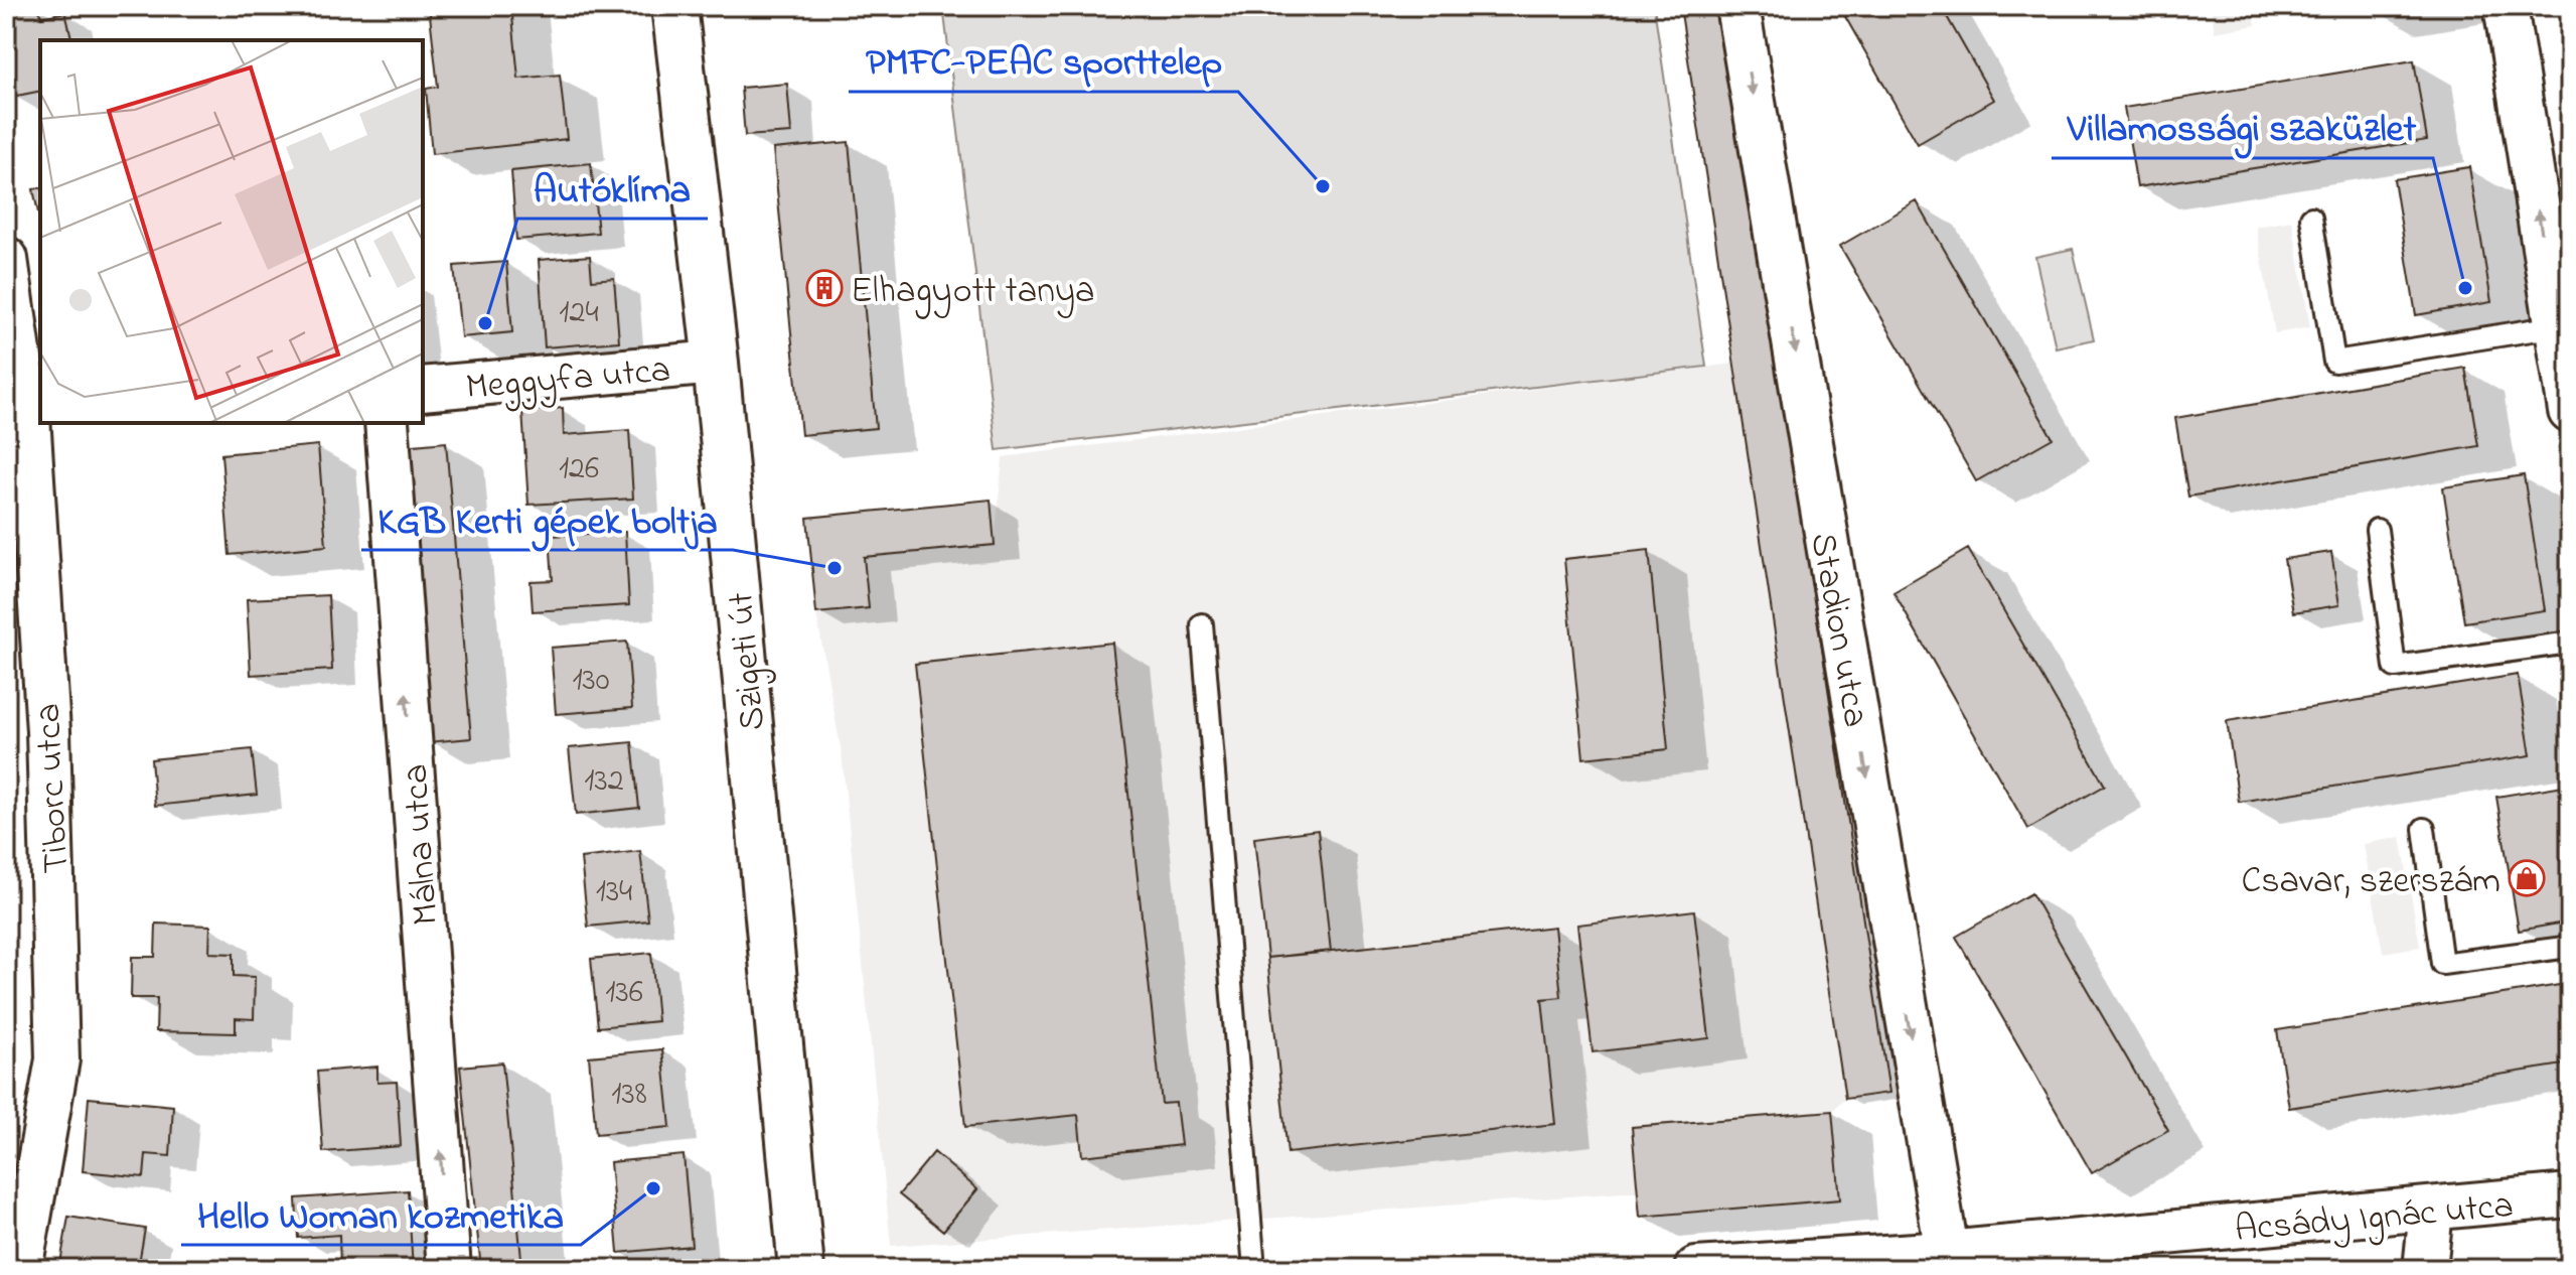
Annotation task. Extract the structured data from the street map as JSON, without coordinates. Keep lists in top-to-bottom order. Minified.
{"streets":{"street":["Meggyfa utca","Stadion utca","Szigeti út","Tiborc utca","Málna utca","Acsády Ignác utca"]},"crossings":[["Meggyfa utca","Szigeti út"],["Stadion utca","Acsády Ignác utca"]],"one_way":["Stadion utca","Málna utca"],"places":{"other":["PMFC-PEAC sporttelep","Villamossági szaküzlet","Autóklíma","KGB Kerti gépek boltja","Hello Woman kozmetika"],"building":["Elhagyott tanya"],"shop":["Csavar, szerszám"]},"house_numbers":["124","126","130","132","134","136","138"]}
